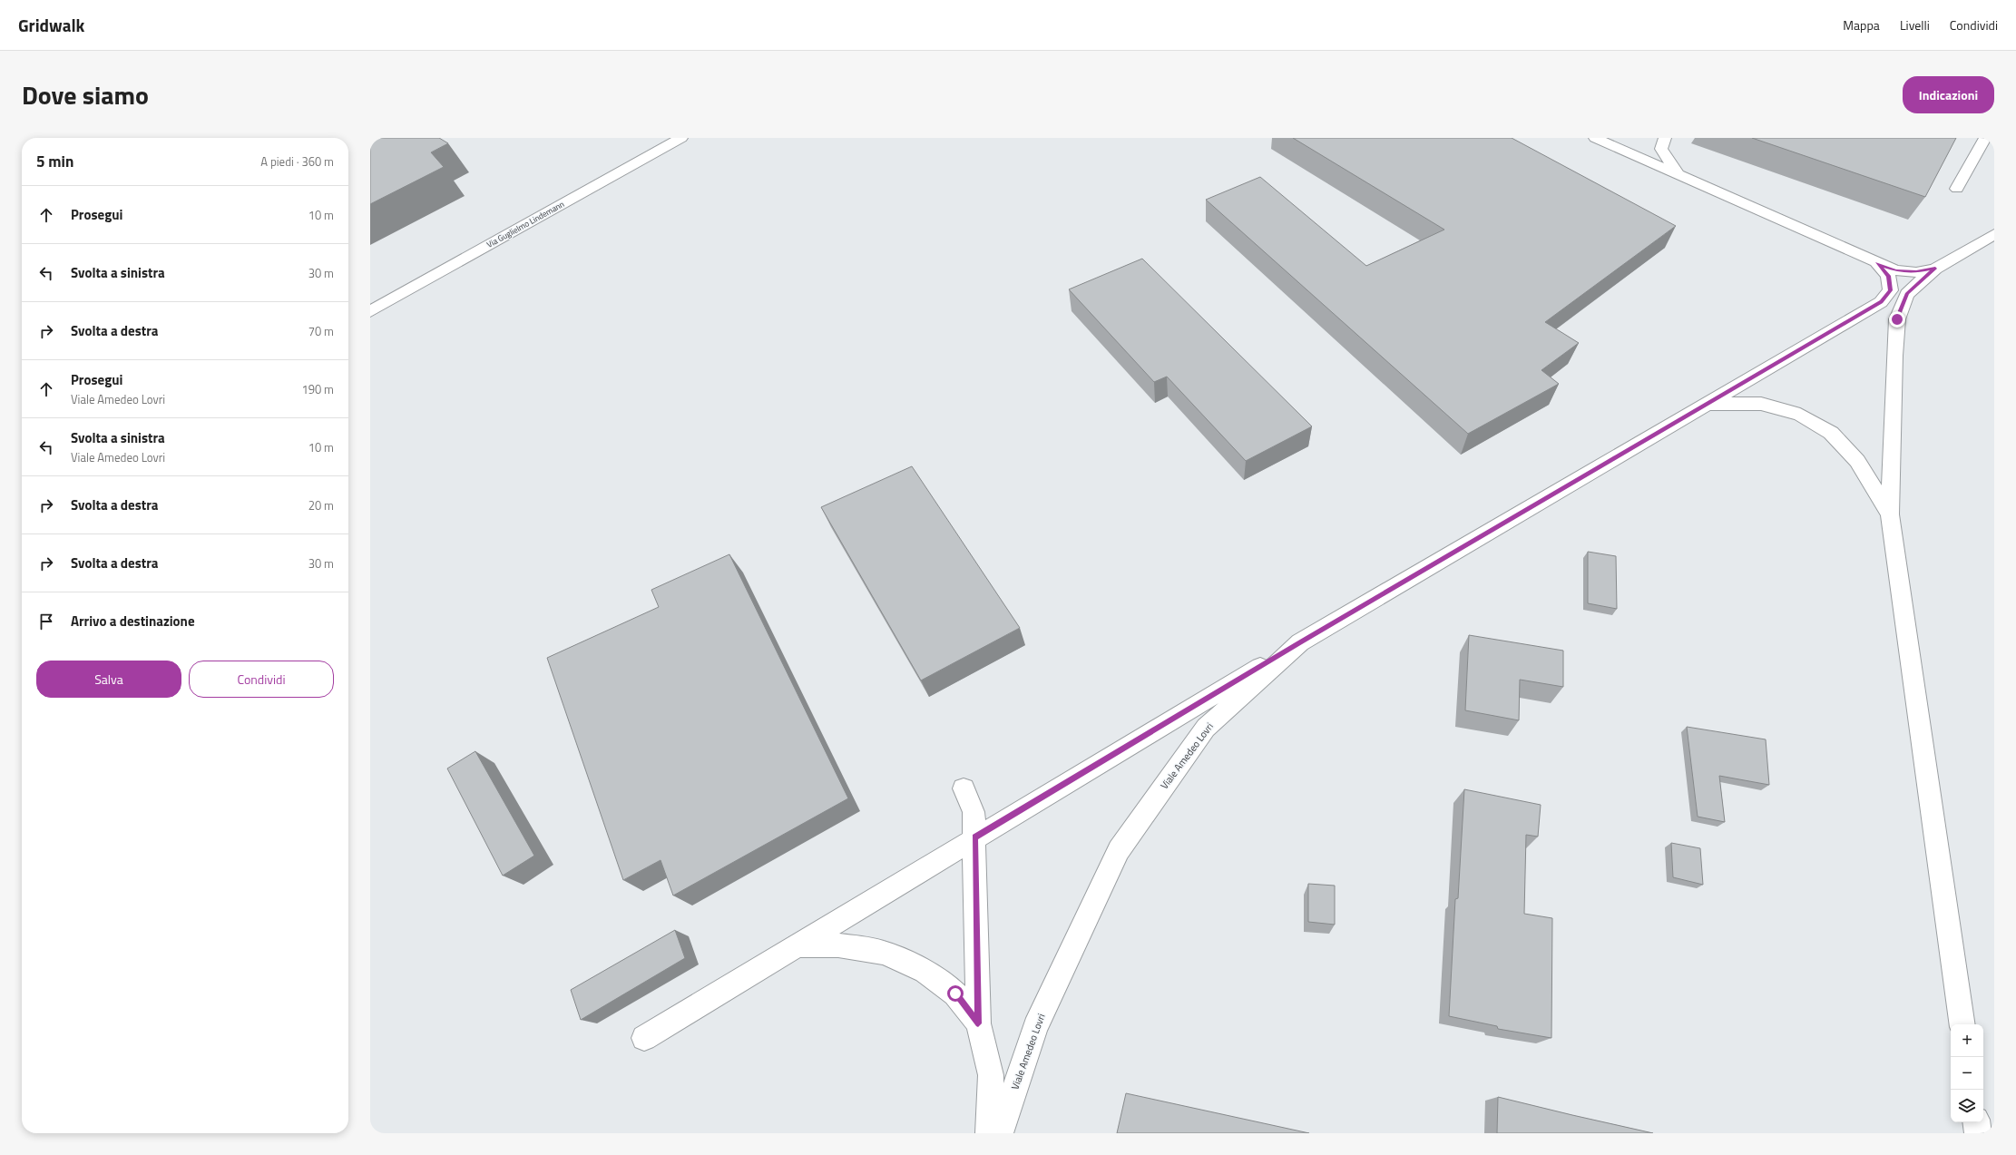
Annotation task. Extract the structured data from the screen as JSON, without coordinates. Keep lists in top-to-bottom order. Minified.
{"streets":{"street":["Via Guglielmo Lindemann","Viale Amedeo Lovri"]},"page":{"header":"Gridwalk","nav":["Mappa","Livelli","Condividi"],"title":"Dove siamo","buttons":["Indicazioni",["Salva","Condividi"]],"heading":["5 min","A piedi · 360 m"],"list":[["Prosegui","10 m"],["Svolta a sinistra","30 m"],["Svolta a destra","70 m"],["Prosegui","Viale Amedeo Lovri","190 m"],["Svolta a sinistra","Viale Amedeo Lovri","10 m"],["Svolta a destra","20 m"],["Svolta a destra","30 m"],"Arrivo a destinazione"],"map_buttons":["+","−"]}}
